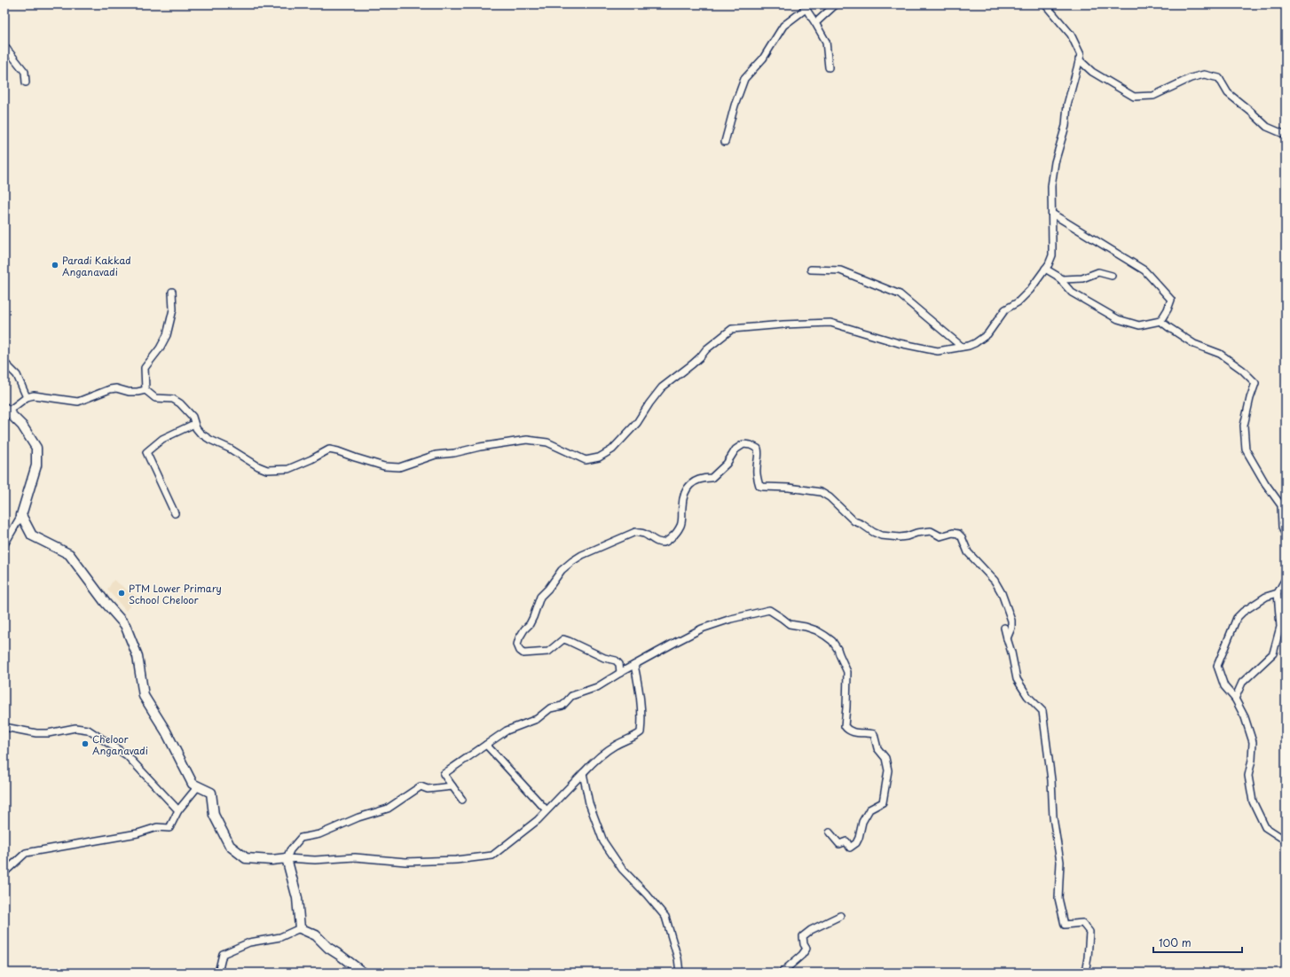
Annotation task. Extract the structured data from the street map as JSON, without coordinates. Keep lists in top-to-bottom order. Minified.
{"places":["Paradi Kakkad Anganavadi","PTM Lower Primary School Cheloor","Cheloor Anganavadi"],"scale_bar":"100 m"}
